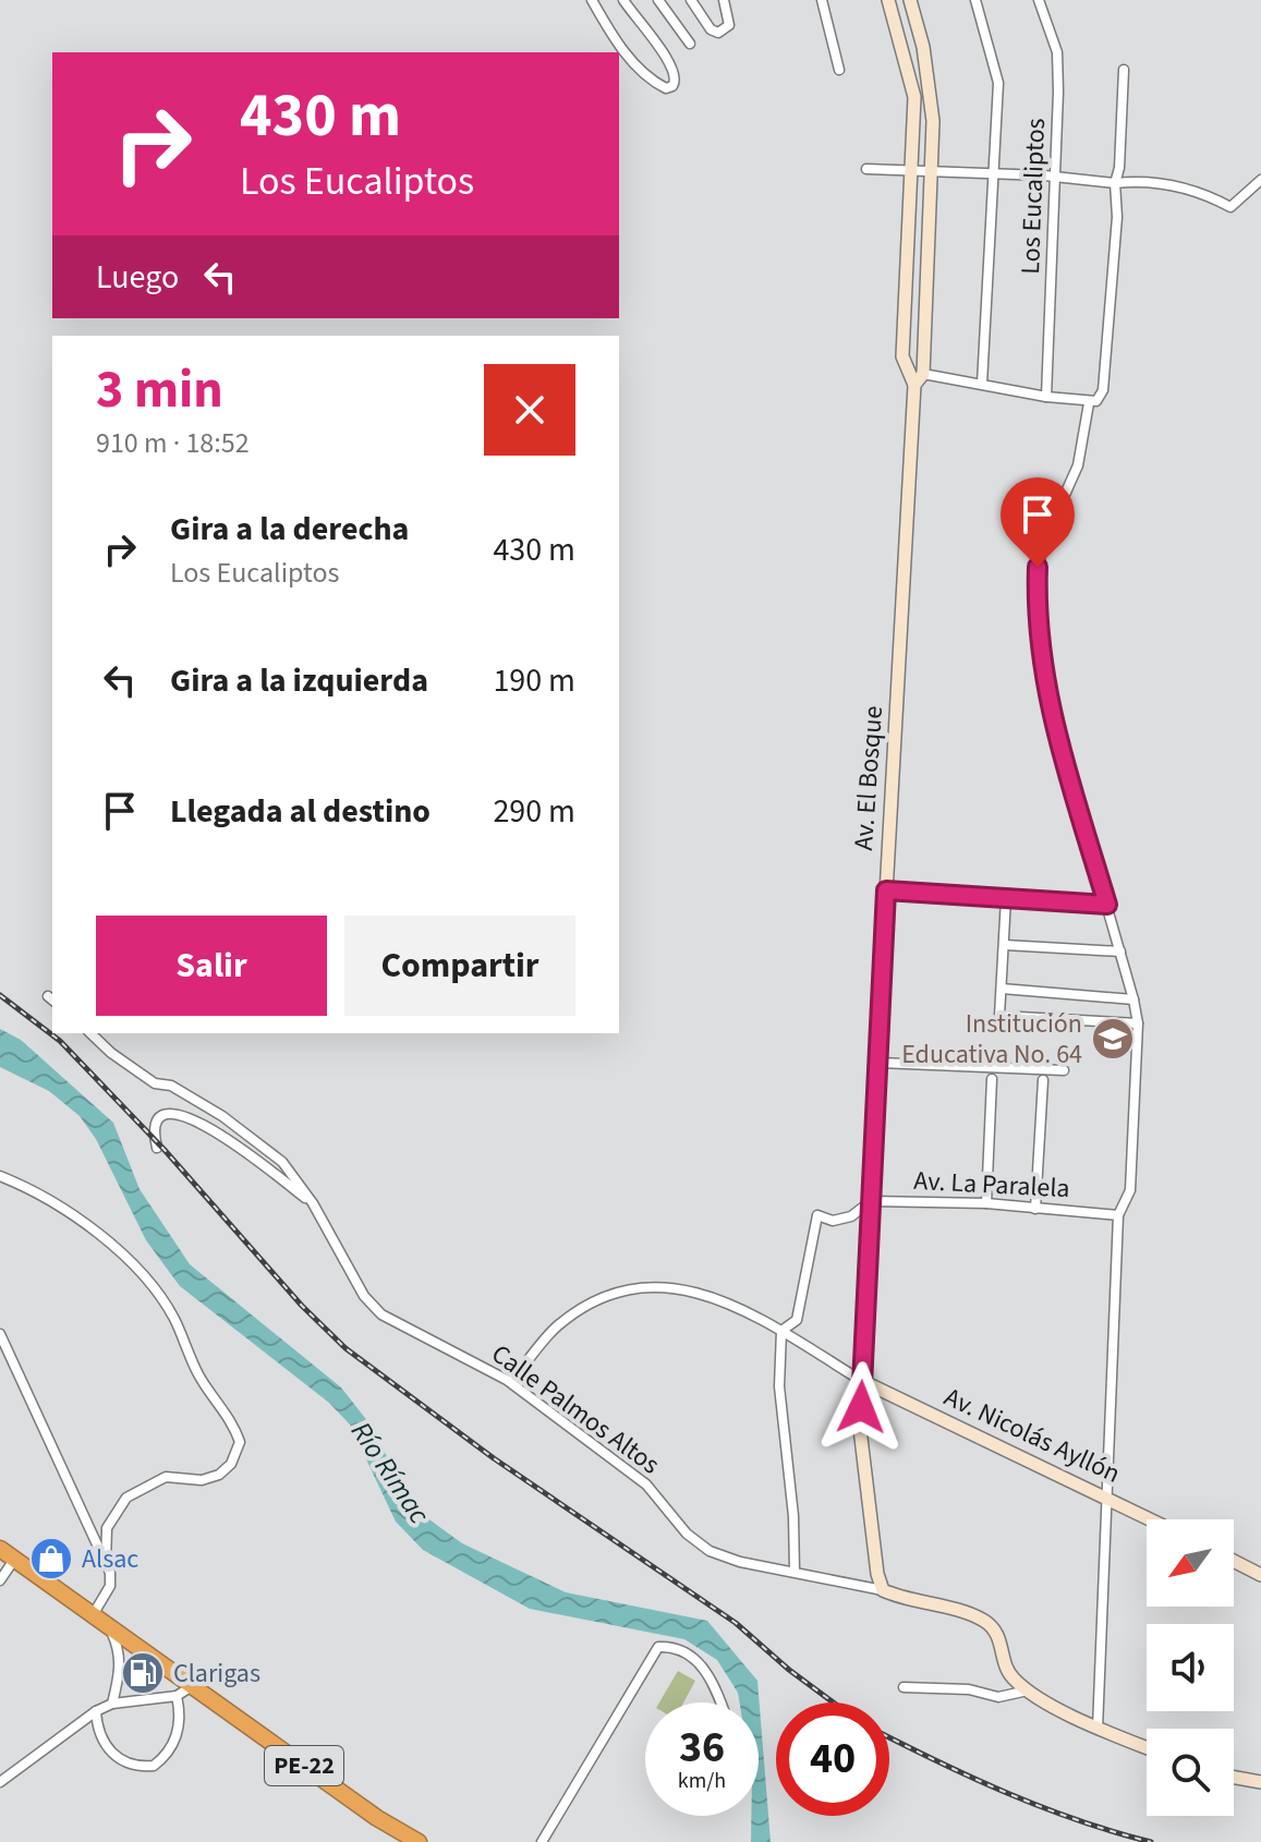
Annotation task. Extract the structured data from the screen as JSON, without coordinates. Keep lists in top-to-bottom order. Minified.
{"streets":{"highway":["PE-22"],"street":["Los Eucaliptos","Av. El Bosque","Av. La Paralela","Calle Palmos Altos","Av. Nicolás Ayllón"]},"crossings":[["Av. El Bosque","Av. La Paralela"],["Av. El Bosque","Calle Palmos Altos"],["Av. El Bosque","Av. Nicolás Ayllón"]],"water":["Río Rímac"],"places":{"school or university":["Institución Educativa No. 64"],"shop":["Alsac"],"fuel station":["Clarigas"]},"north":"bottom left","page":{"turn":["430 m","Los Eucaliptos"],"then":"Luego","heading":["3 min","910 m · 18:52"],"list":[{"name":"Gira a la derecha","note":"Los Eucaliptos","value":"430 m"},{"name":"Gira a la izquierda","value":"190 m"},{"name":"Llegada al destino","value":"290 m"}],"buttons":["Salir","Compartir"],"speed":"36 km/h","limit":"40"}}
